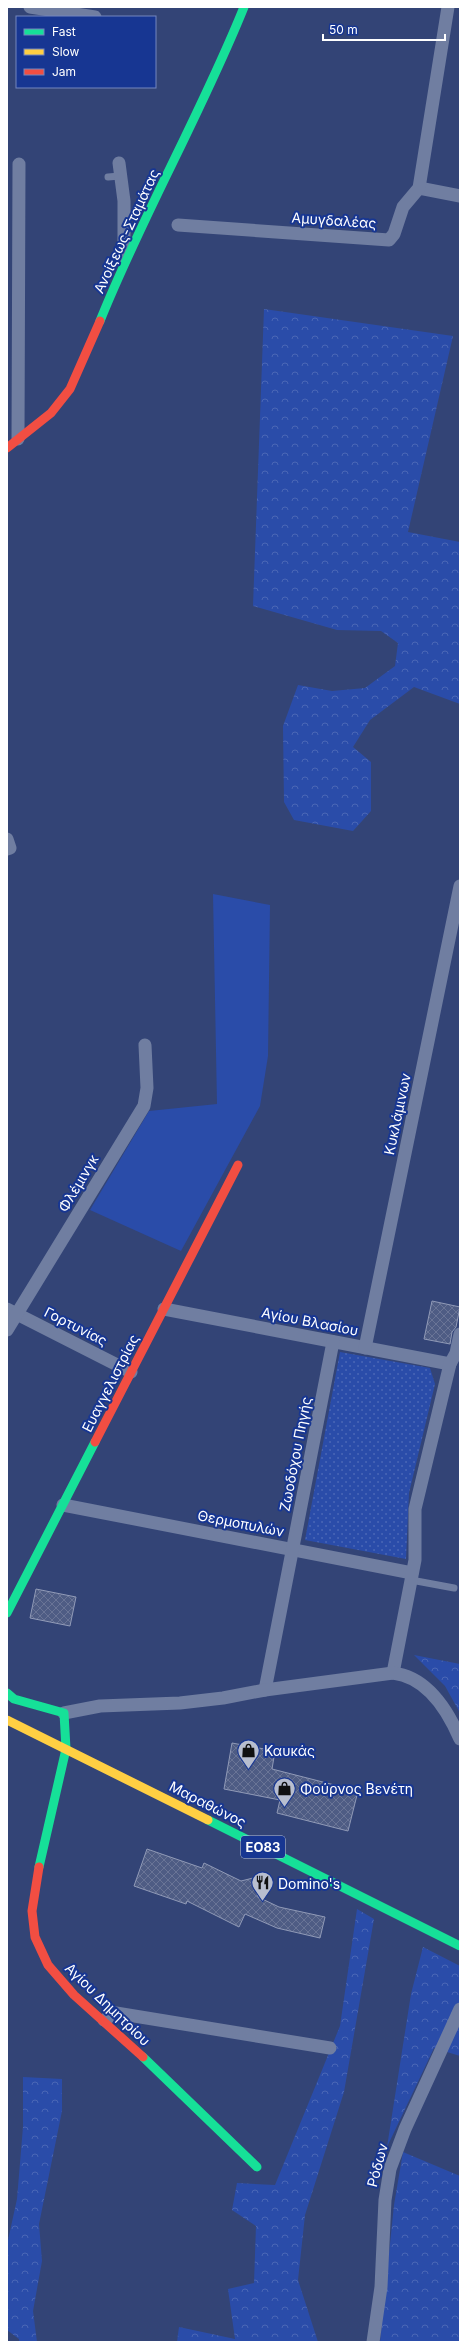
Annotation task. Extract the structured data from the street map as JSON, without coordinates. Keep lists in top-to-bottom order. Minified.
{"streets":{"street":["Αμυγδαλέας","Ανοίξεως-Σταμάτας","Κυκλάμινων","Φλέμινγκ","Αγίου Βλασίου","Γορτυνίας","Ευαγγελιστρίας","Ζωοδόχου Πηγής","Θερμοπυλών","Μαραθώνος","ΕΟ83","Αγίου Δημητρίου","Ρόδων"]},"crossings":[["Κυκλάμινων","Αγίου Βλασίου"],["Φλέμινγκ","Γορτυνίας"],["Αγίου Βλασίου","Ευαγγελιστρίας"],["Αγίου Βλασίου","Ζωοδόχου Πηγής"],["Γορτυνίας","Ευαγγελιστρίας"],["Ευαγγελιστρίας","Θερμοπυλών"],["Ζωοδόχου Πηγής","Θερμοπυλών"],["Μαραθώνος","Αγίου Δημητρίου"]],"places":{"shop":["Καυκάς","Φούρνος Βενέτη"],"restaurant":["Domino's"]},"legend":["Fast","Slow","Jam"],"scale_bar":"50 m"}
